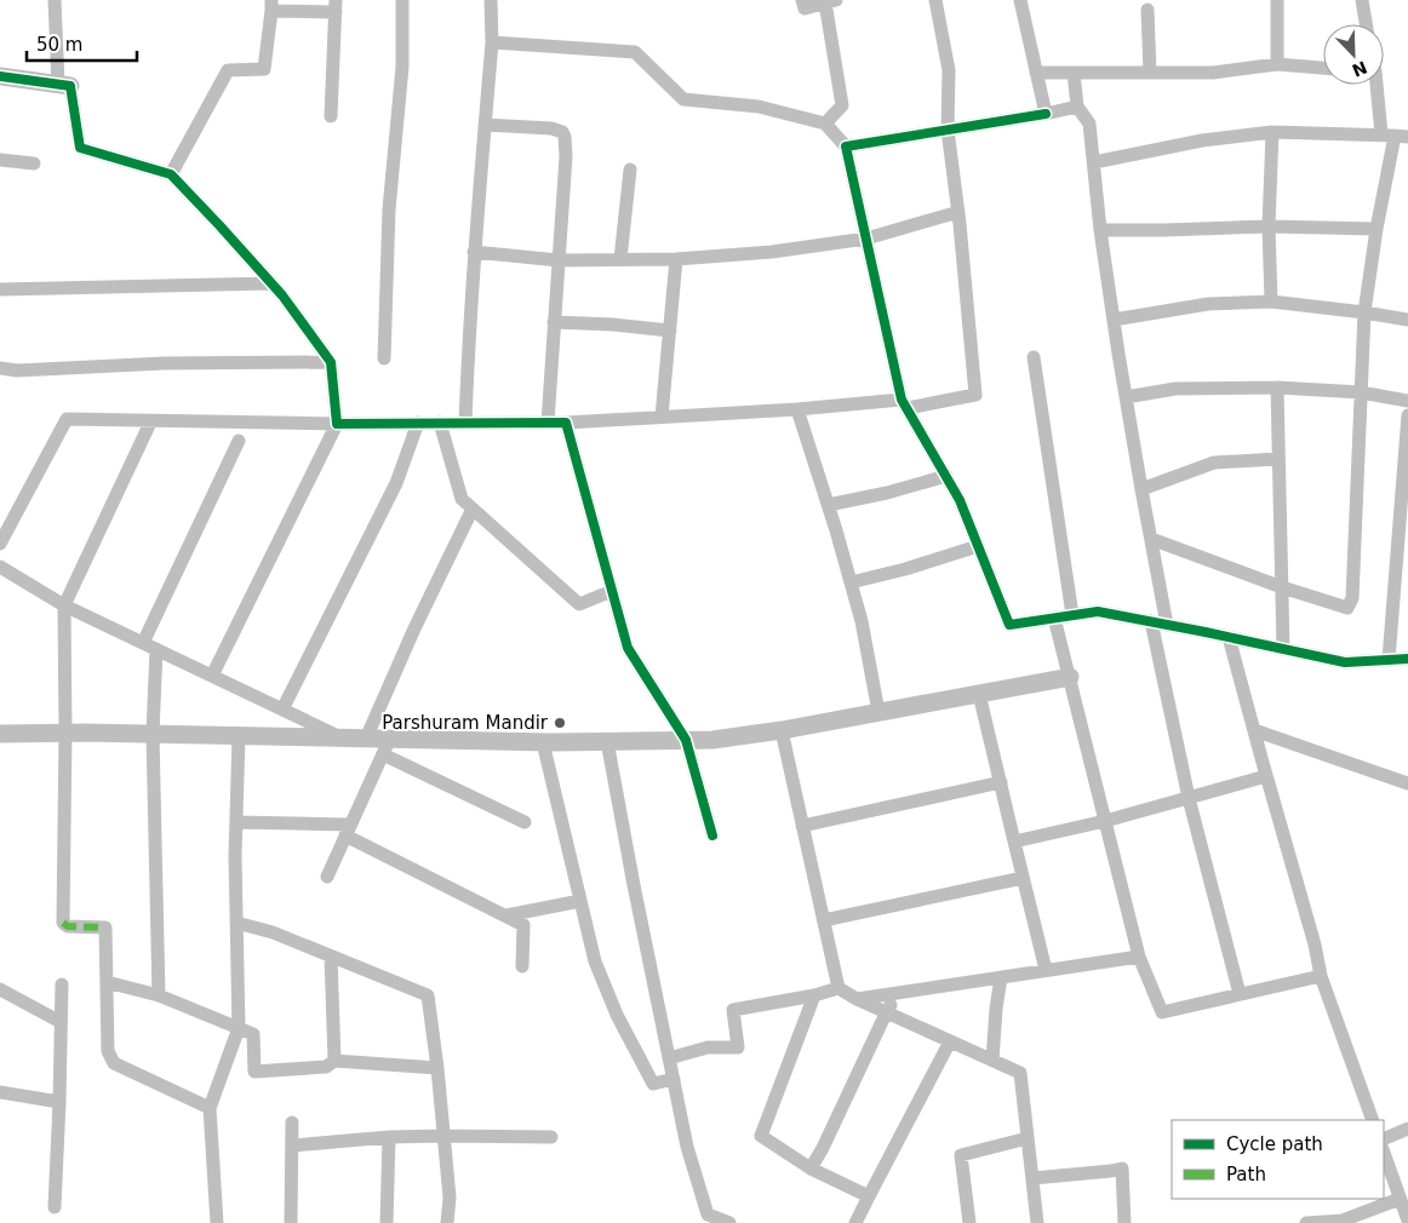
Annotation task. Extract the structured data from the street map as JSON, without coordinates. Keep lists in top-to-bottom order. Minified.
{"places":["Parshuram Mandir"],"legend":["Cycle path","Path"],"scale_bar":"50 m","north":"bottom right"}
